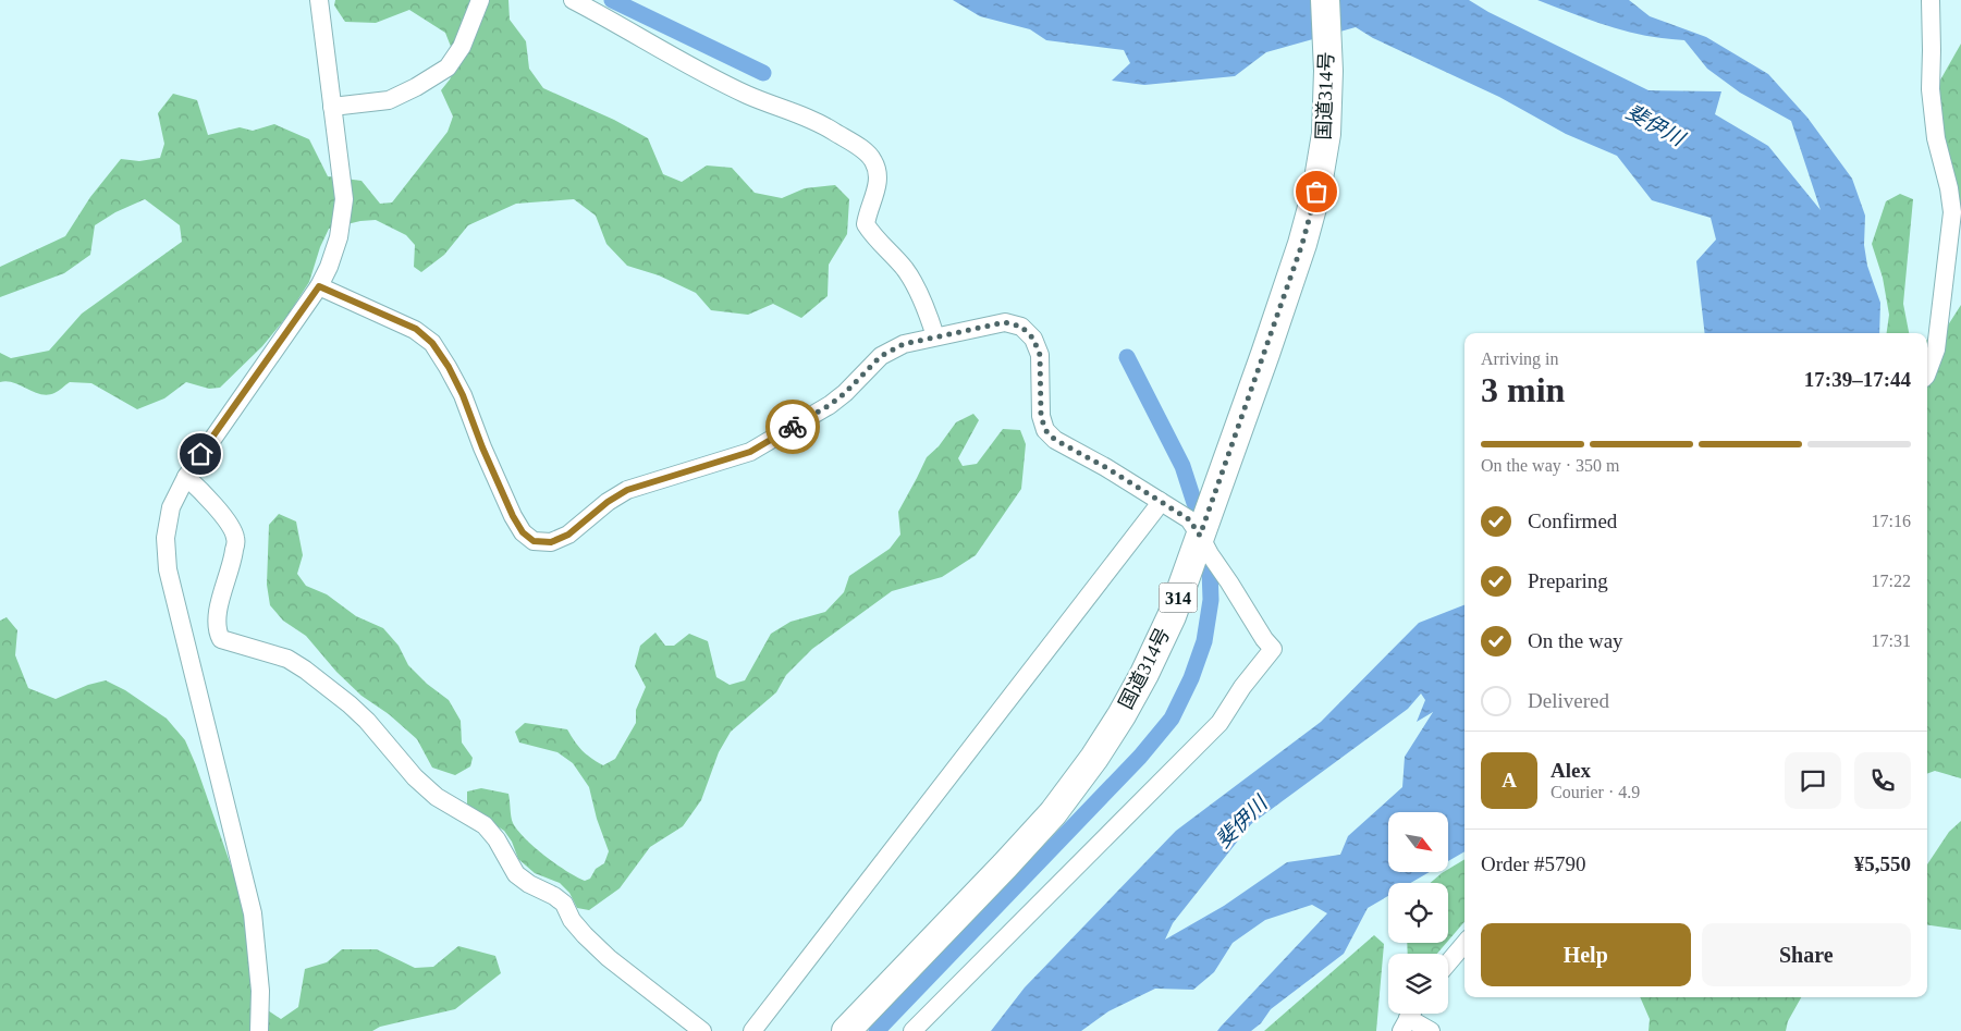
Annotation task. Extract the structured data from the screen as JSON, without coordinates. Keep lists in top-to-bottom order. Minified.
{"streets":{"highway":["国道314号","314"]},"water":["斐伊川"],"north":"bottom right","page":{"heading":["3 min","Arriving in","17:39–17:44"],"panel":["Alex","Courier · 4.9","Order #5790","¥5,550"],"bar":"On the way · 350 m","list":[["Confirmed","17:16"],["Preparing","17:22"],["On the way","17:31"],"Delivered"],"round":"A","buttons":["Help","Share"]}}
